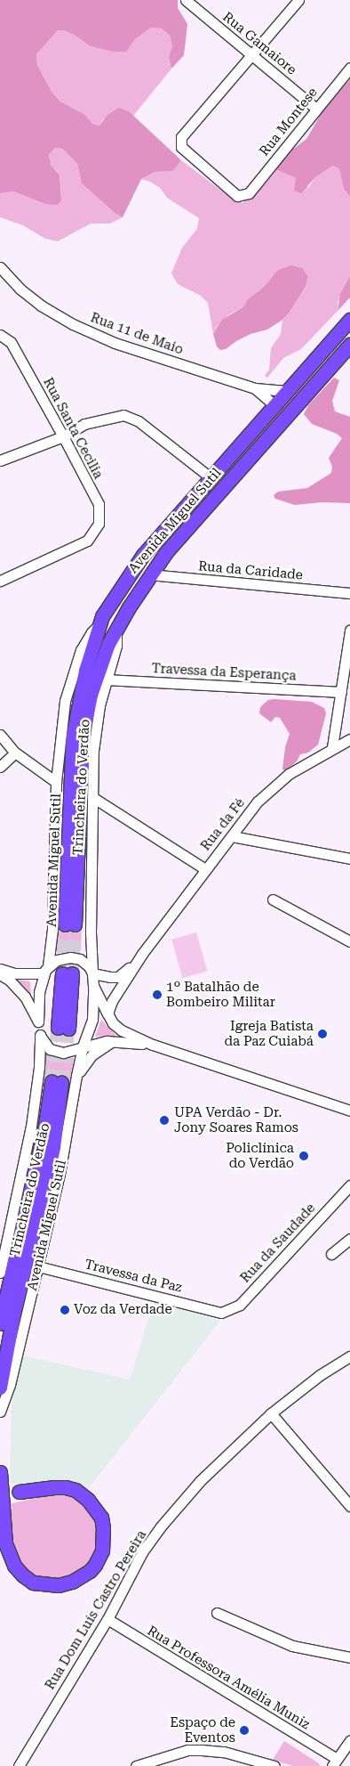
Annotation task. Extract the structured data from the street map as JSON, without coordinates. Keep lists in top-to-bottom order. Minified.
{"streets":{"highway":["Avenida Miguel Sutil","Trincheira do Verdão"],"street":["Rua Gamaiore","Rua Montese","Rua 11 de Maio","Rua Santa Cecilia","Rua da Caridade","Travessa da Esperança","Rua da Fé","Rua da Saudade","Travessa da Paz","Rua Dom Luís Castro Pereira","Rua Professora Amélia Muniz"]},"crossings":[["Rua Gamaiore","Rua Montese"],["Rua 11 de Maio","Avenida Miguel Sutil"],["Avenida Miguel Sutil","Rua da Caridade"],["Avenida Miguel Sutil","Travessa da Esperança"],["Avenida Miguel Sutil","Trincheira do Verdão"],["Avenida Miguel Sutil","Rua da Fé"],["Avenida Miguel Sutil","Travessa da Paz"],["Rua da Saudade","Travessa da Paz"],["Rua Dom Luís Castro Pereira","Rua Professora Amélia Muniz"]],"places":["1º Batalhão de Bombeiro Militar","Igreja Batista da Paz Cuiabá","UPA Verdão - Dr. Jony Soares Ramos","Policlínica do Verdão","Voz da Verdade","Espaço de Eventos"]}
